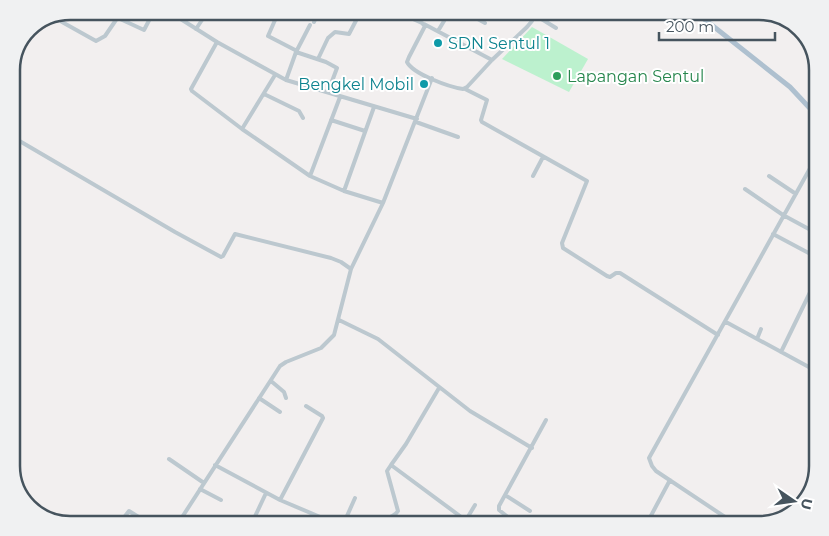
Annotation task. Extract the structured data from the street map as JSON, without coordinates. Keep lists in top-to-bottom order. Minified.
{"places":["SDN Sentul 1","Lapangan Sentul","Bengkel Mobil"],"scale_bar":"200 m","north":"right"}
